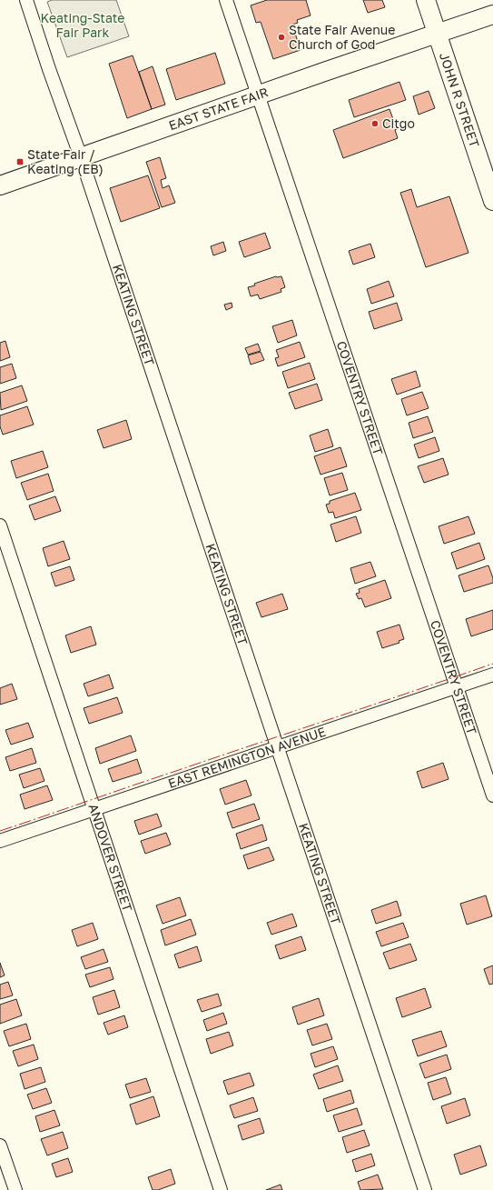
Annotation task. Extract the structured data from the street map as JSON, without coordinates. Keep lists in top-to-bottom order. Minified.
{"streets":{"street":["JOHN R STREET","EAST STATE FAIR","KEATING STREET","COVENTRY STREET","EAST REMINGTON AVENUE","ANDOVER STREET"]},"crossings":[["JOHN R STREET","EAST STATE FAIR"],["EAST STATE FAIR","KEATING STREET"],["EAST STATE FAIR","COVENTRY STREET"],["KEATING STREET","EAST REMINGTON AVENUE"],["COVENTRY STREET","EAST REMINGTON AVENUE"],["EAST REMINGTON AVENUE","ANDOVER STREET"]],"parks":["Keating-State Fair Park"],"places":{"other":["State Fair Avenue Church of God","Citgo"],"transit":["State Fair / Keating (EB)"]}}
